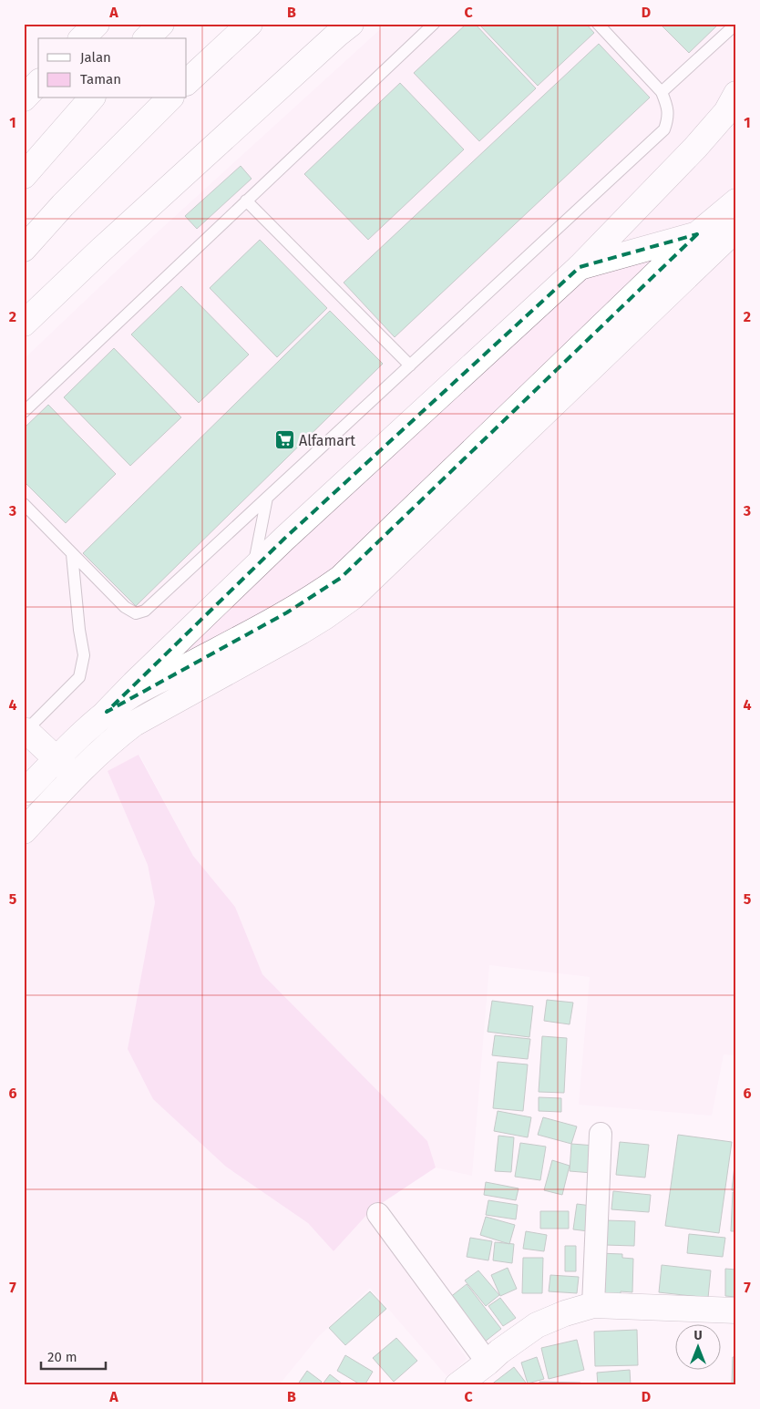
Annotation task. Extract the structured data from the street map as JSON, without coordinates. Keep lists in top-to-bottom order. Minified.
{"places":{"supermarket":["Alfamart"]},"legend":["Jalan","Taman"],"scale_bar":"20 m","north":"top","grid":{"columns":["A","B","C","D"],"rows":["1","2","3","4","5","6","7"]}}
